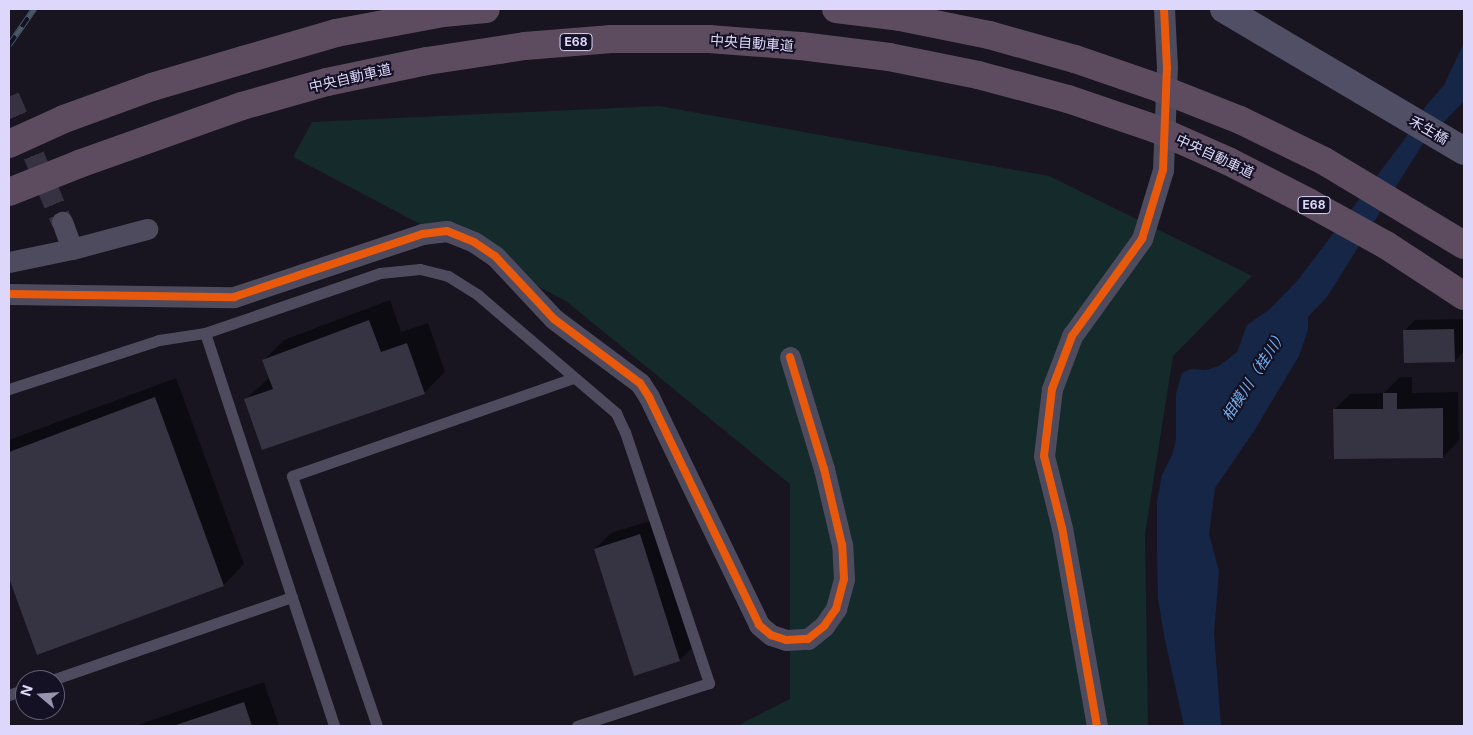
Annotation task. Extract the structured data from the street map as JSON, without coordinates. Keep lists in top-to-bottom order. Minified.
{"streets":{"highway":["E68","中央自動車道"],"street":["禾生橋"]},"water":["相模川（桂川）"],"north":"left"}
